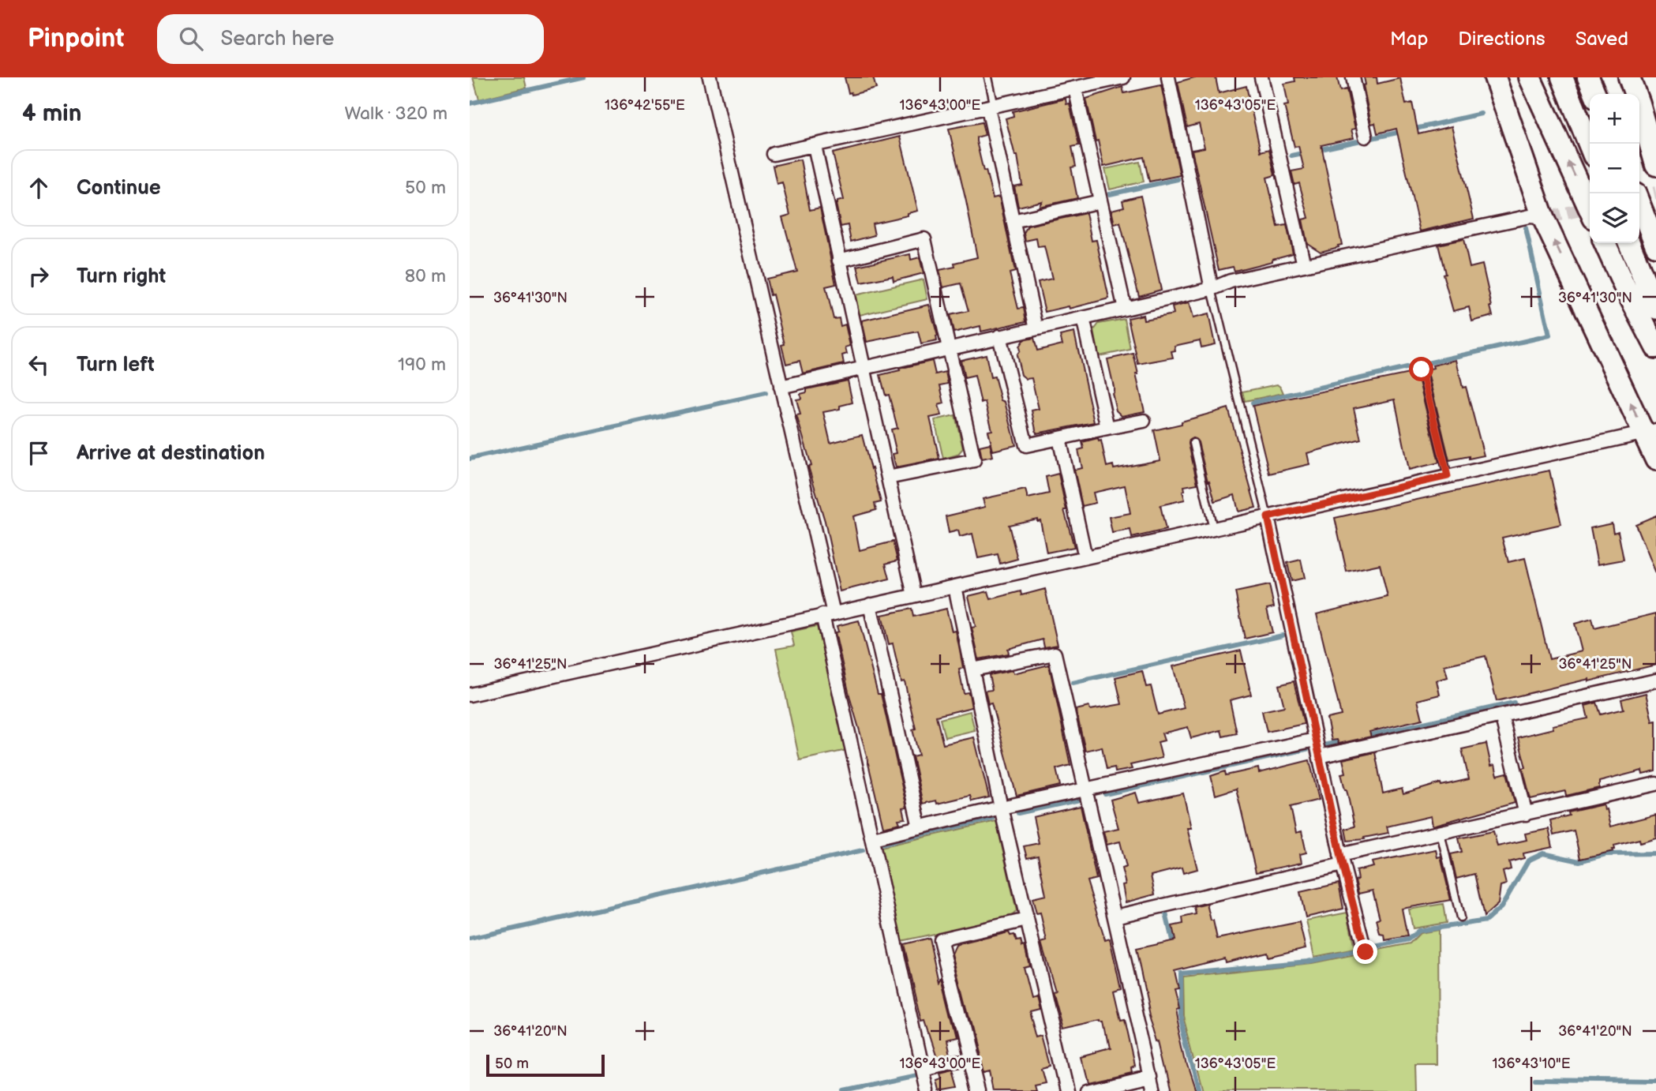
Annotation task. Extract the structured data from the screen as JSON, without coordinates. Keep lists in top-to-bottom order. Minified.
{"scale_bar":"50 m","page":{"header":"Pinpoint","search":"Search here","nav":["Map","Directions","Saved"],"heading":["4 min","Walk · 320 m"],"map_buttons":["+","−"],"list":[["Continue","50 m"],["Turn right","80 m"],["Turn left","190 m"],"Arrive at destination"],"scale":"50 m"},"coordinates":["136°42'55\"E","136°43'00\"E","136°43'05\"E","36°41'30\"N","36°41'25\"N","36°41'20\"N","136°43'10\"E"]}
